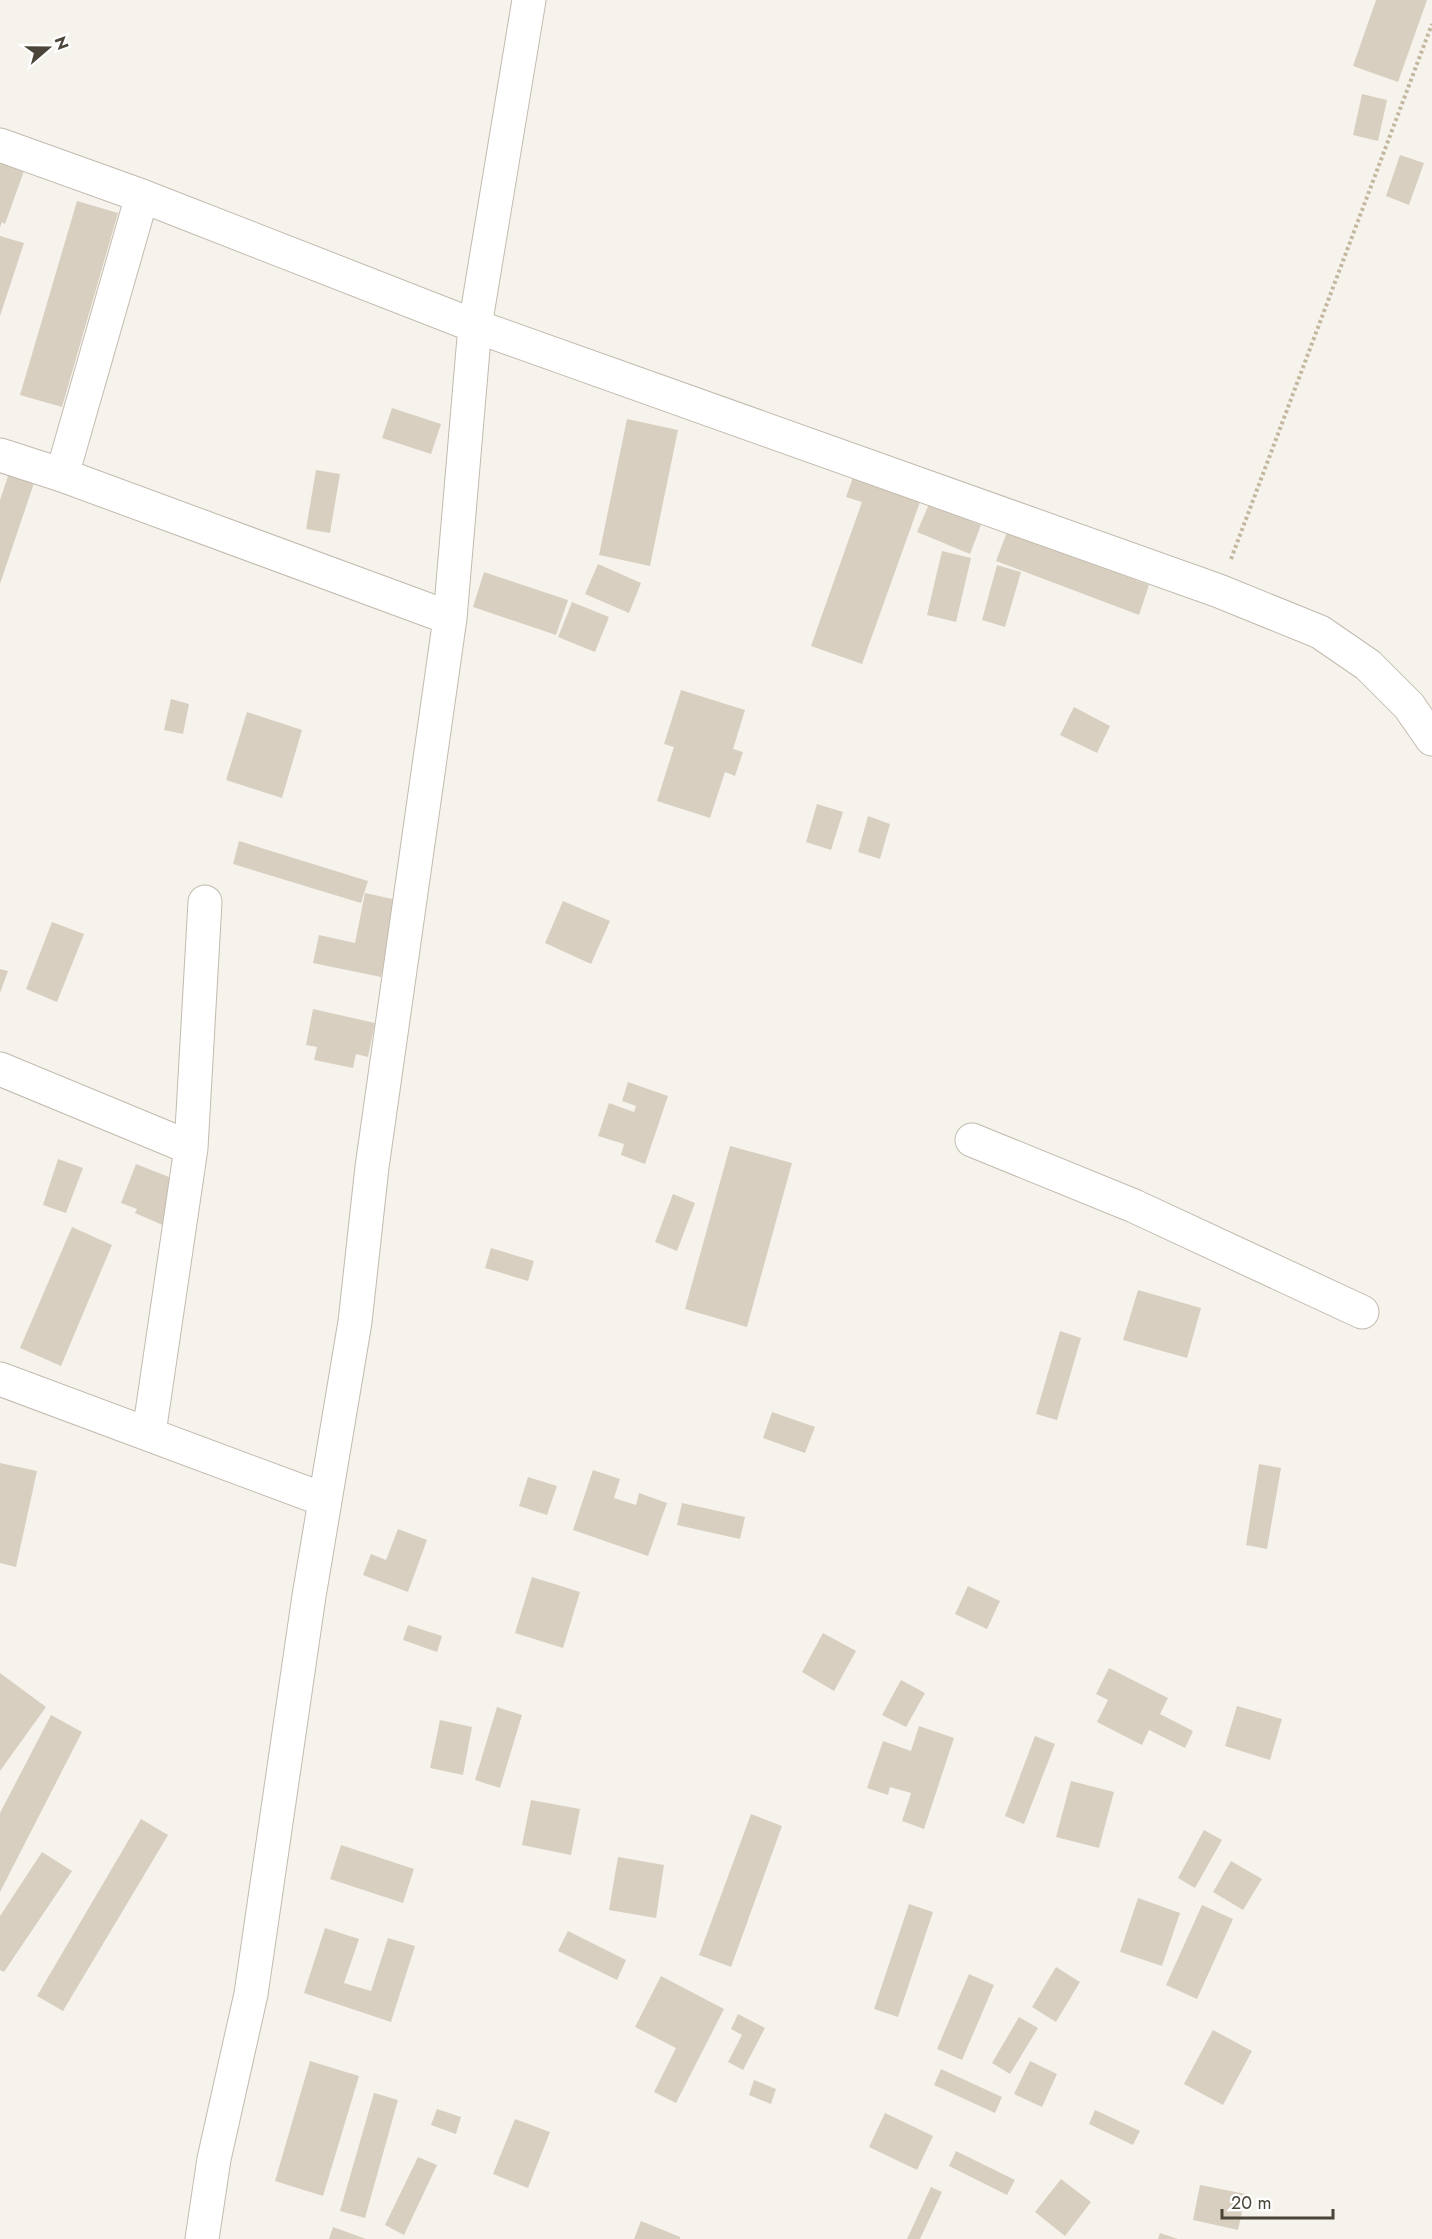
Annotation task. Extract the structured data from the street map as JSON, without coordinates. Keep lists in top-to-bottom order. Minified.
{"scale_bar":"20 m","north":"right"}
